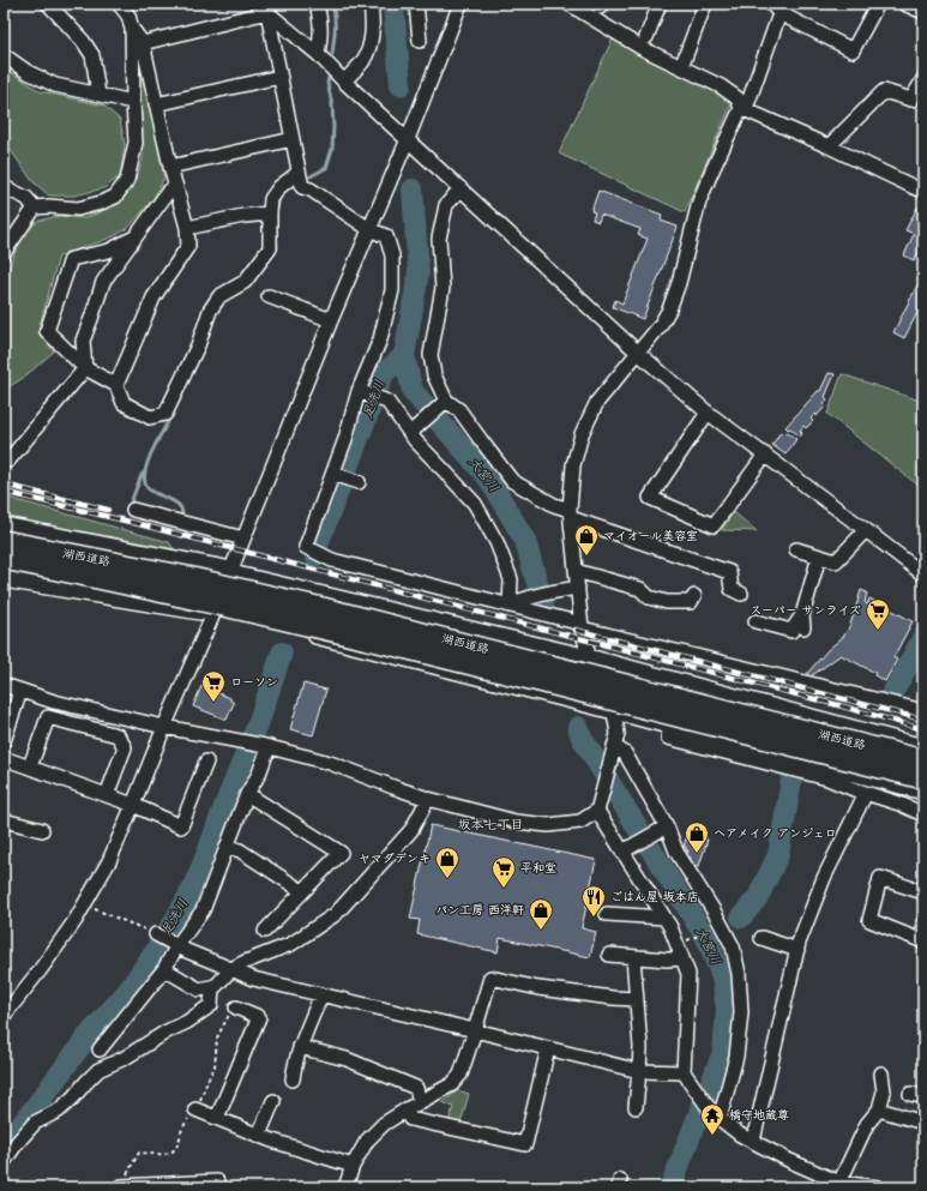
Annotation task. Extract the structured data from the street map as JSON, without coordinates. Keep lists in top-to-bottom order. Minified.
{"streets":{"highway":["湖西道路"]},"districts":["坂本七丁目"],"water":["足洗川","大宮川"],"places":{"shop":["マイオール美容室","ヘアメイク アンジェロ","ヤマダデンキ","パン工房 西洋軒"],"supermarket":["スーパー サンライズ","ローソン","平和堂"],"restaurant":["ごはん屋 坂本店"],"temple":["橋守地蔵尊"]}}
